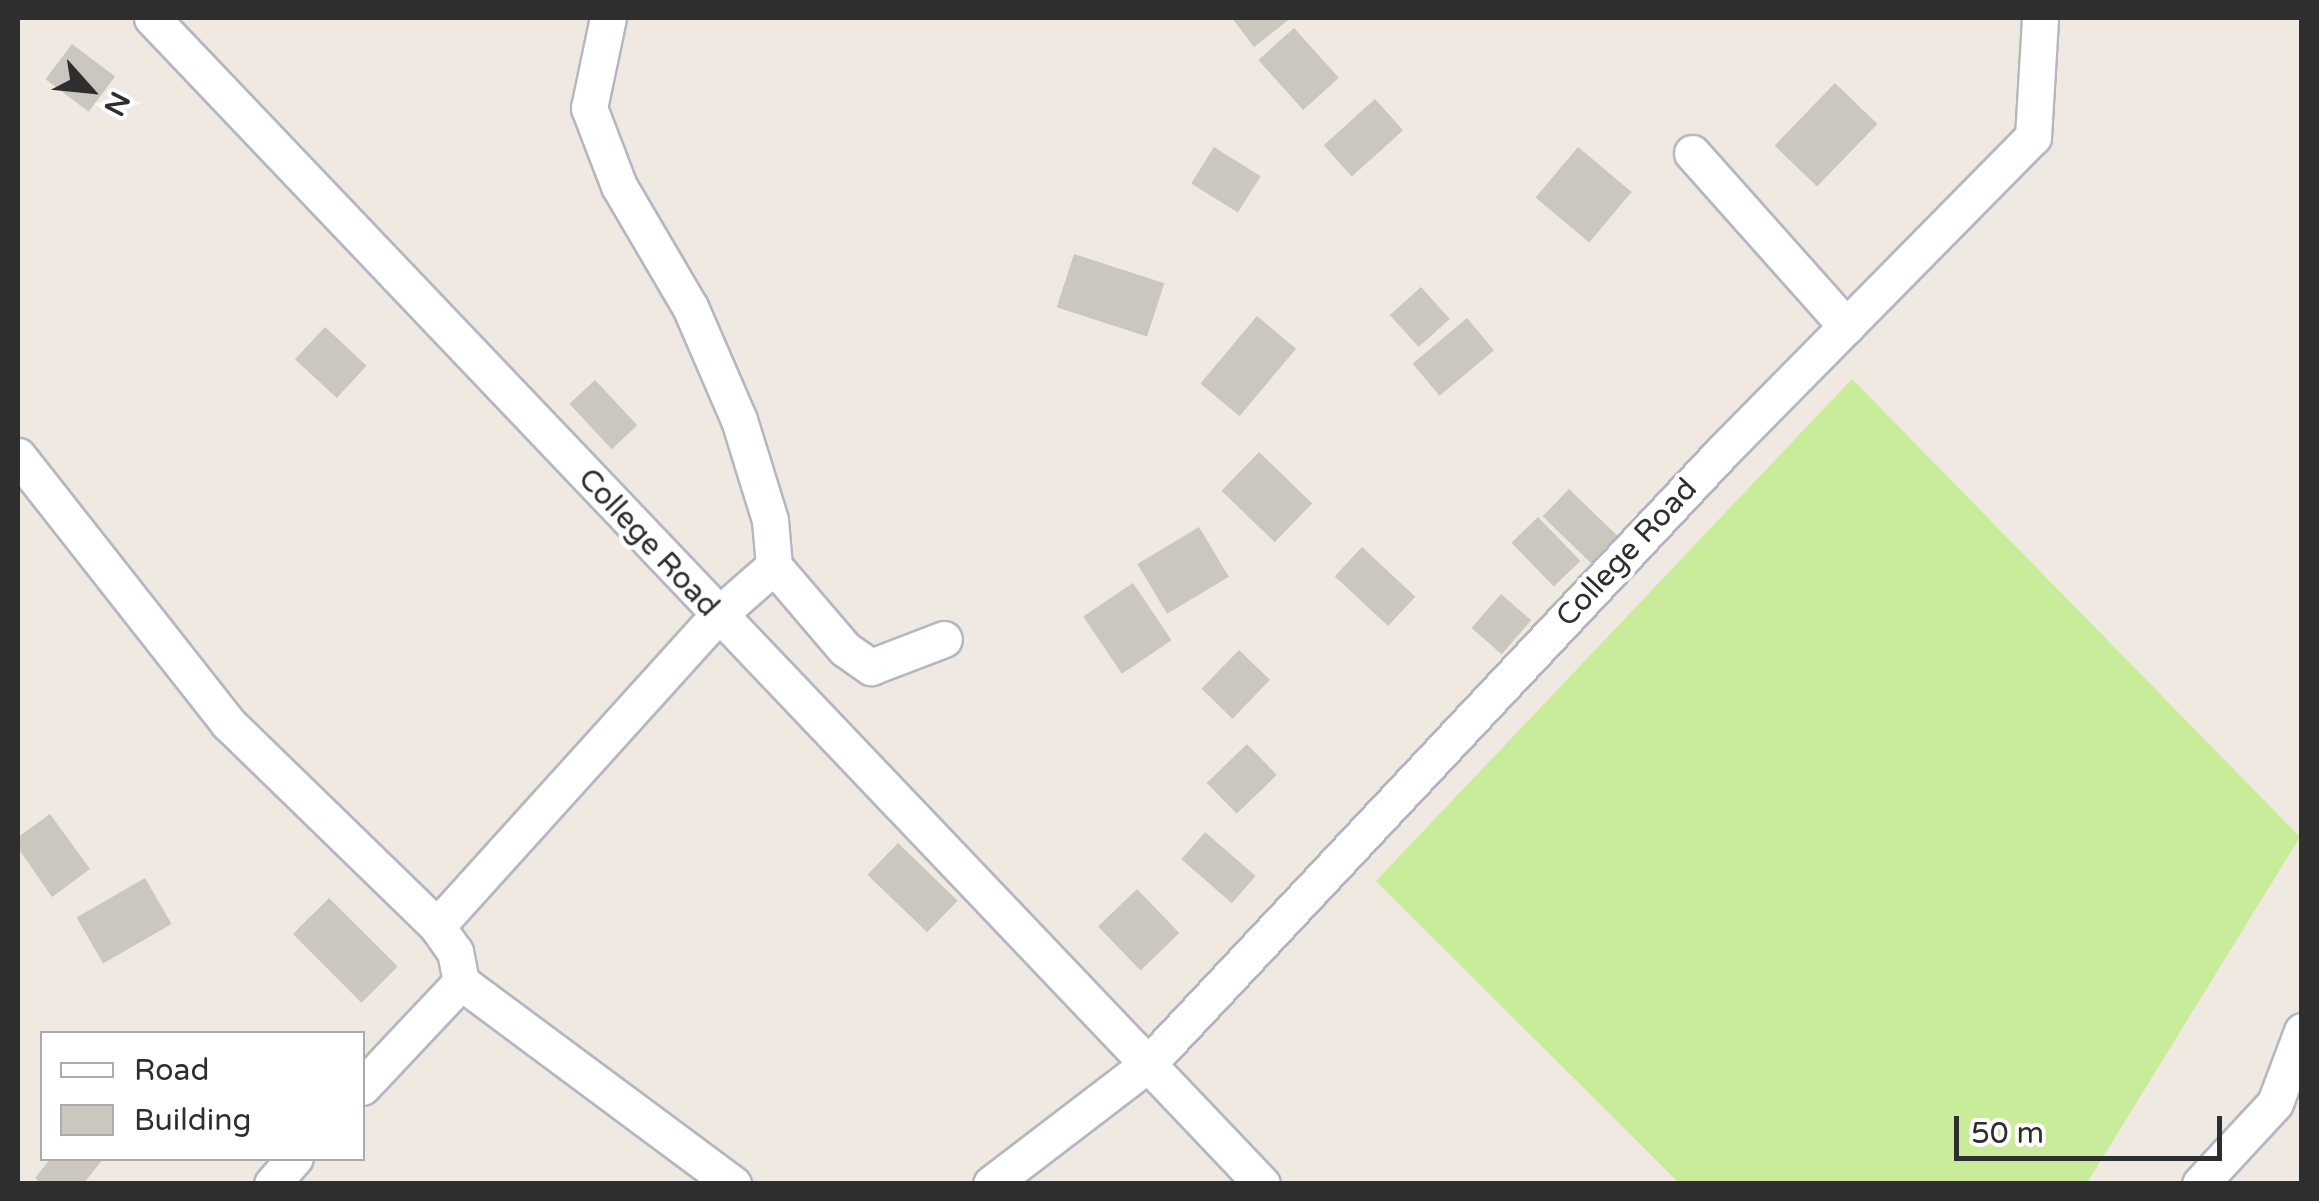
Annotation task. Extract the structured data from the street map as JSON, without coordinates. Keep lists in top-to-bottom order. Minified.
{"streets":{"street":["College Road"]},"legend":["Road","Building"],"scale_bar":"50 m","north":"bottom right"}
